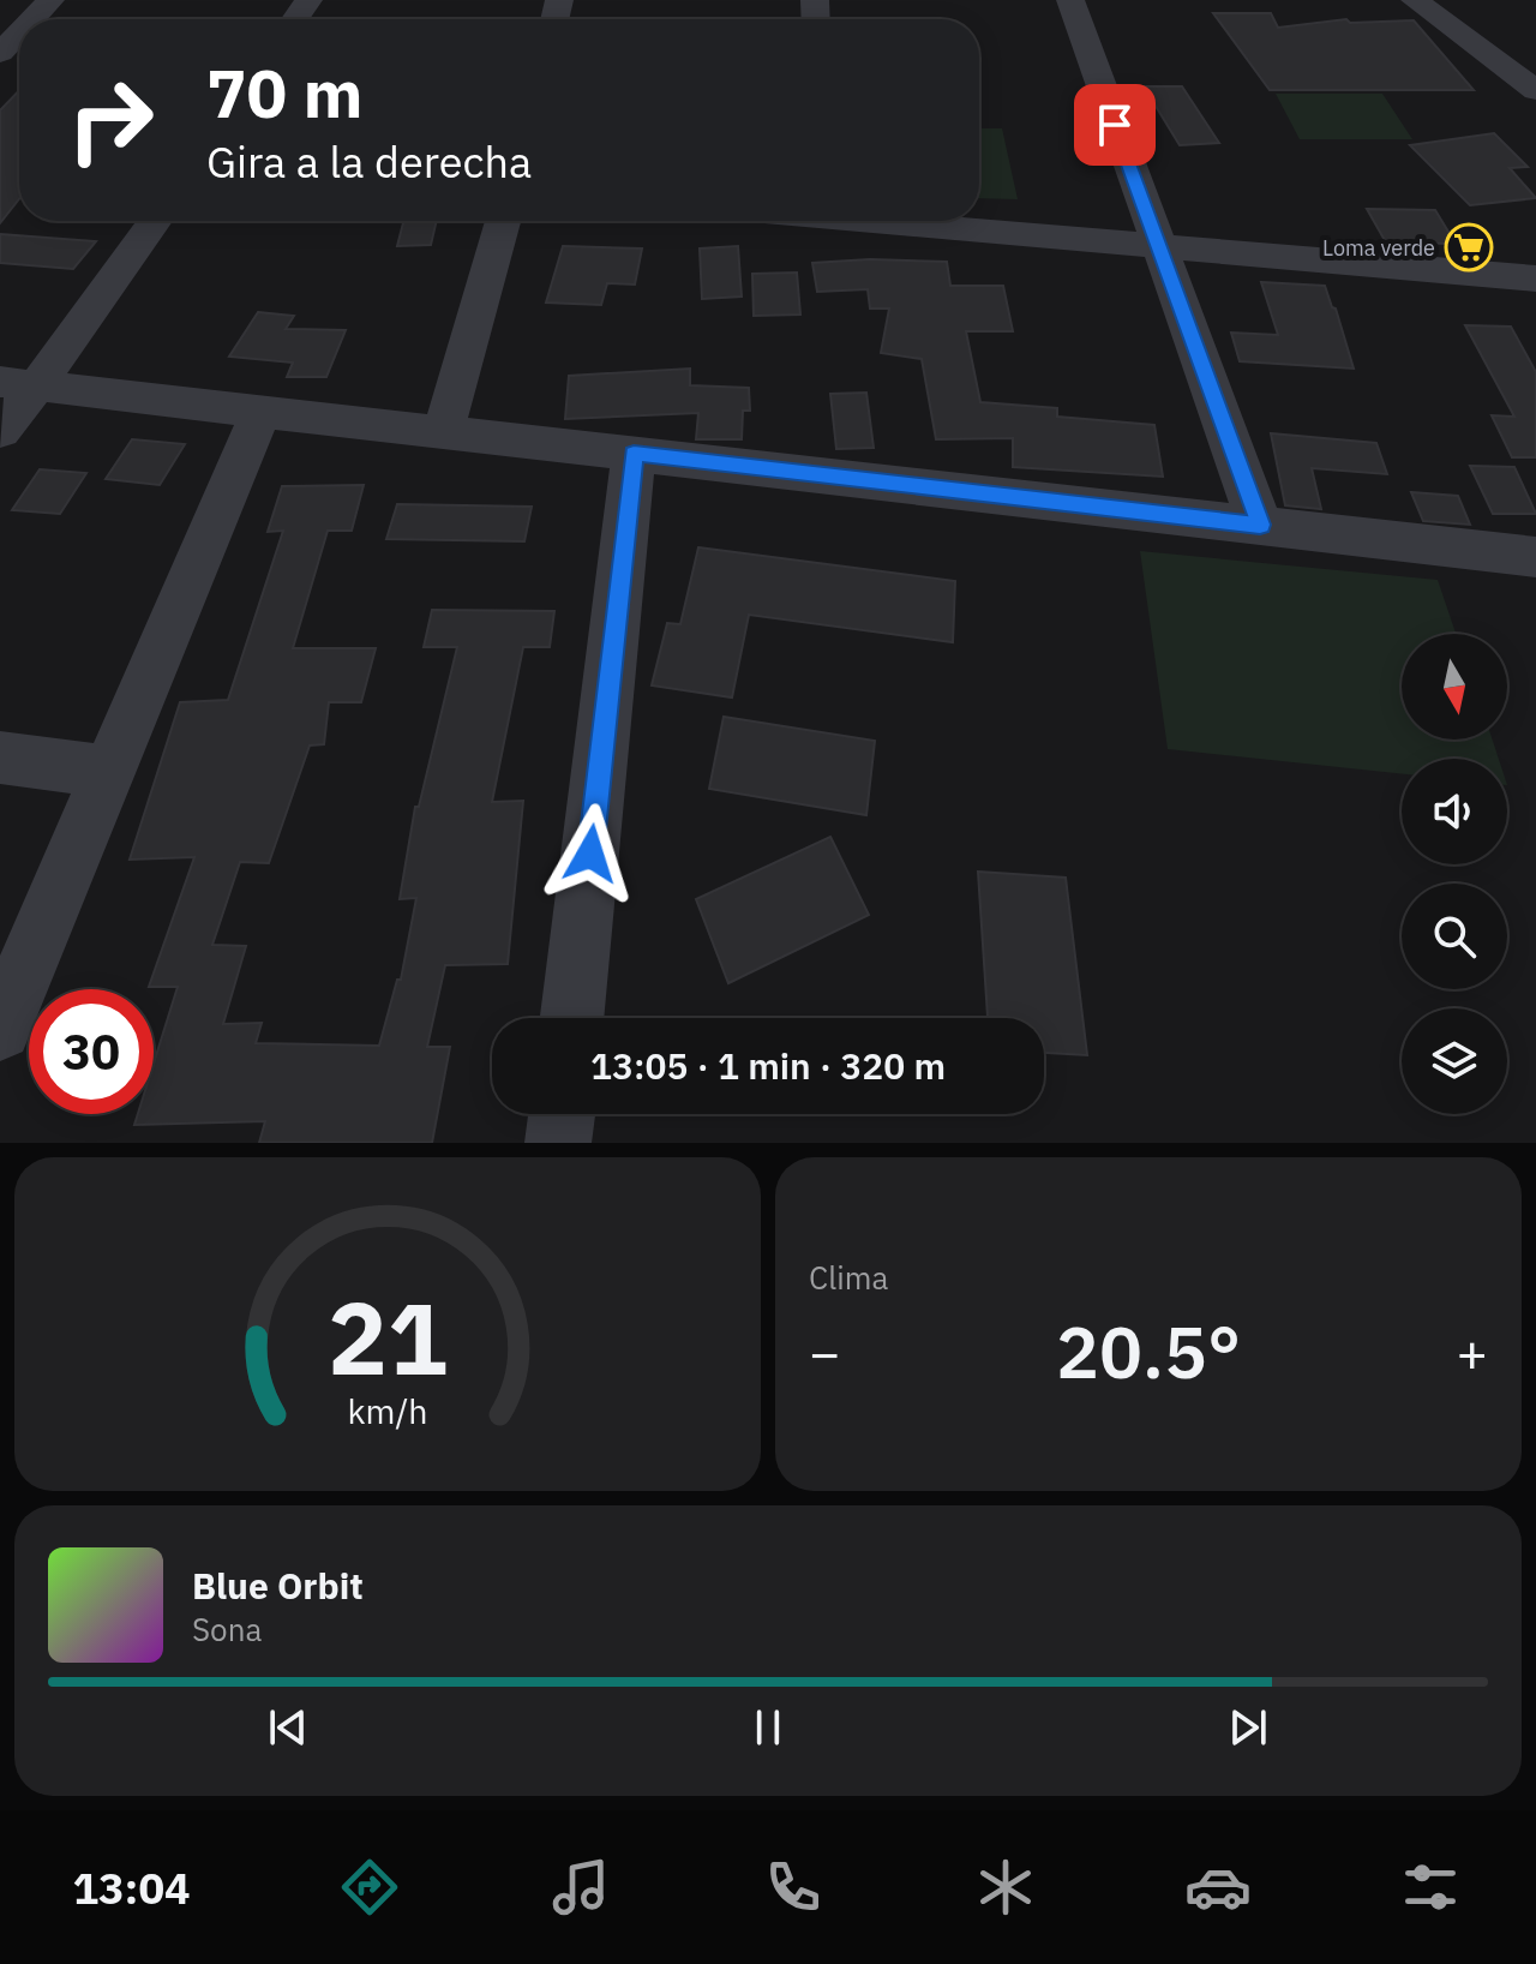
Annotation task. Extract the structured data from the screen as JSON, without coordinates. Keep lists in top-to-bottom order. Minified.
{"places":{"supermarket":["Loma verde"]},"north":"bottom","page":{"turn":["70 m","Gira a la derecha"],"limit":"30","trip":"13:05 · 1 min · 320 m","tile":"Clima","heat":["−","20.5°","+"],"song":["Blue Orbit","Sona"],"tabs":"13:04","gauge":["21","km/h"]}}
